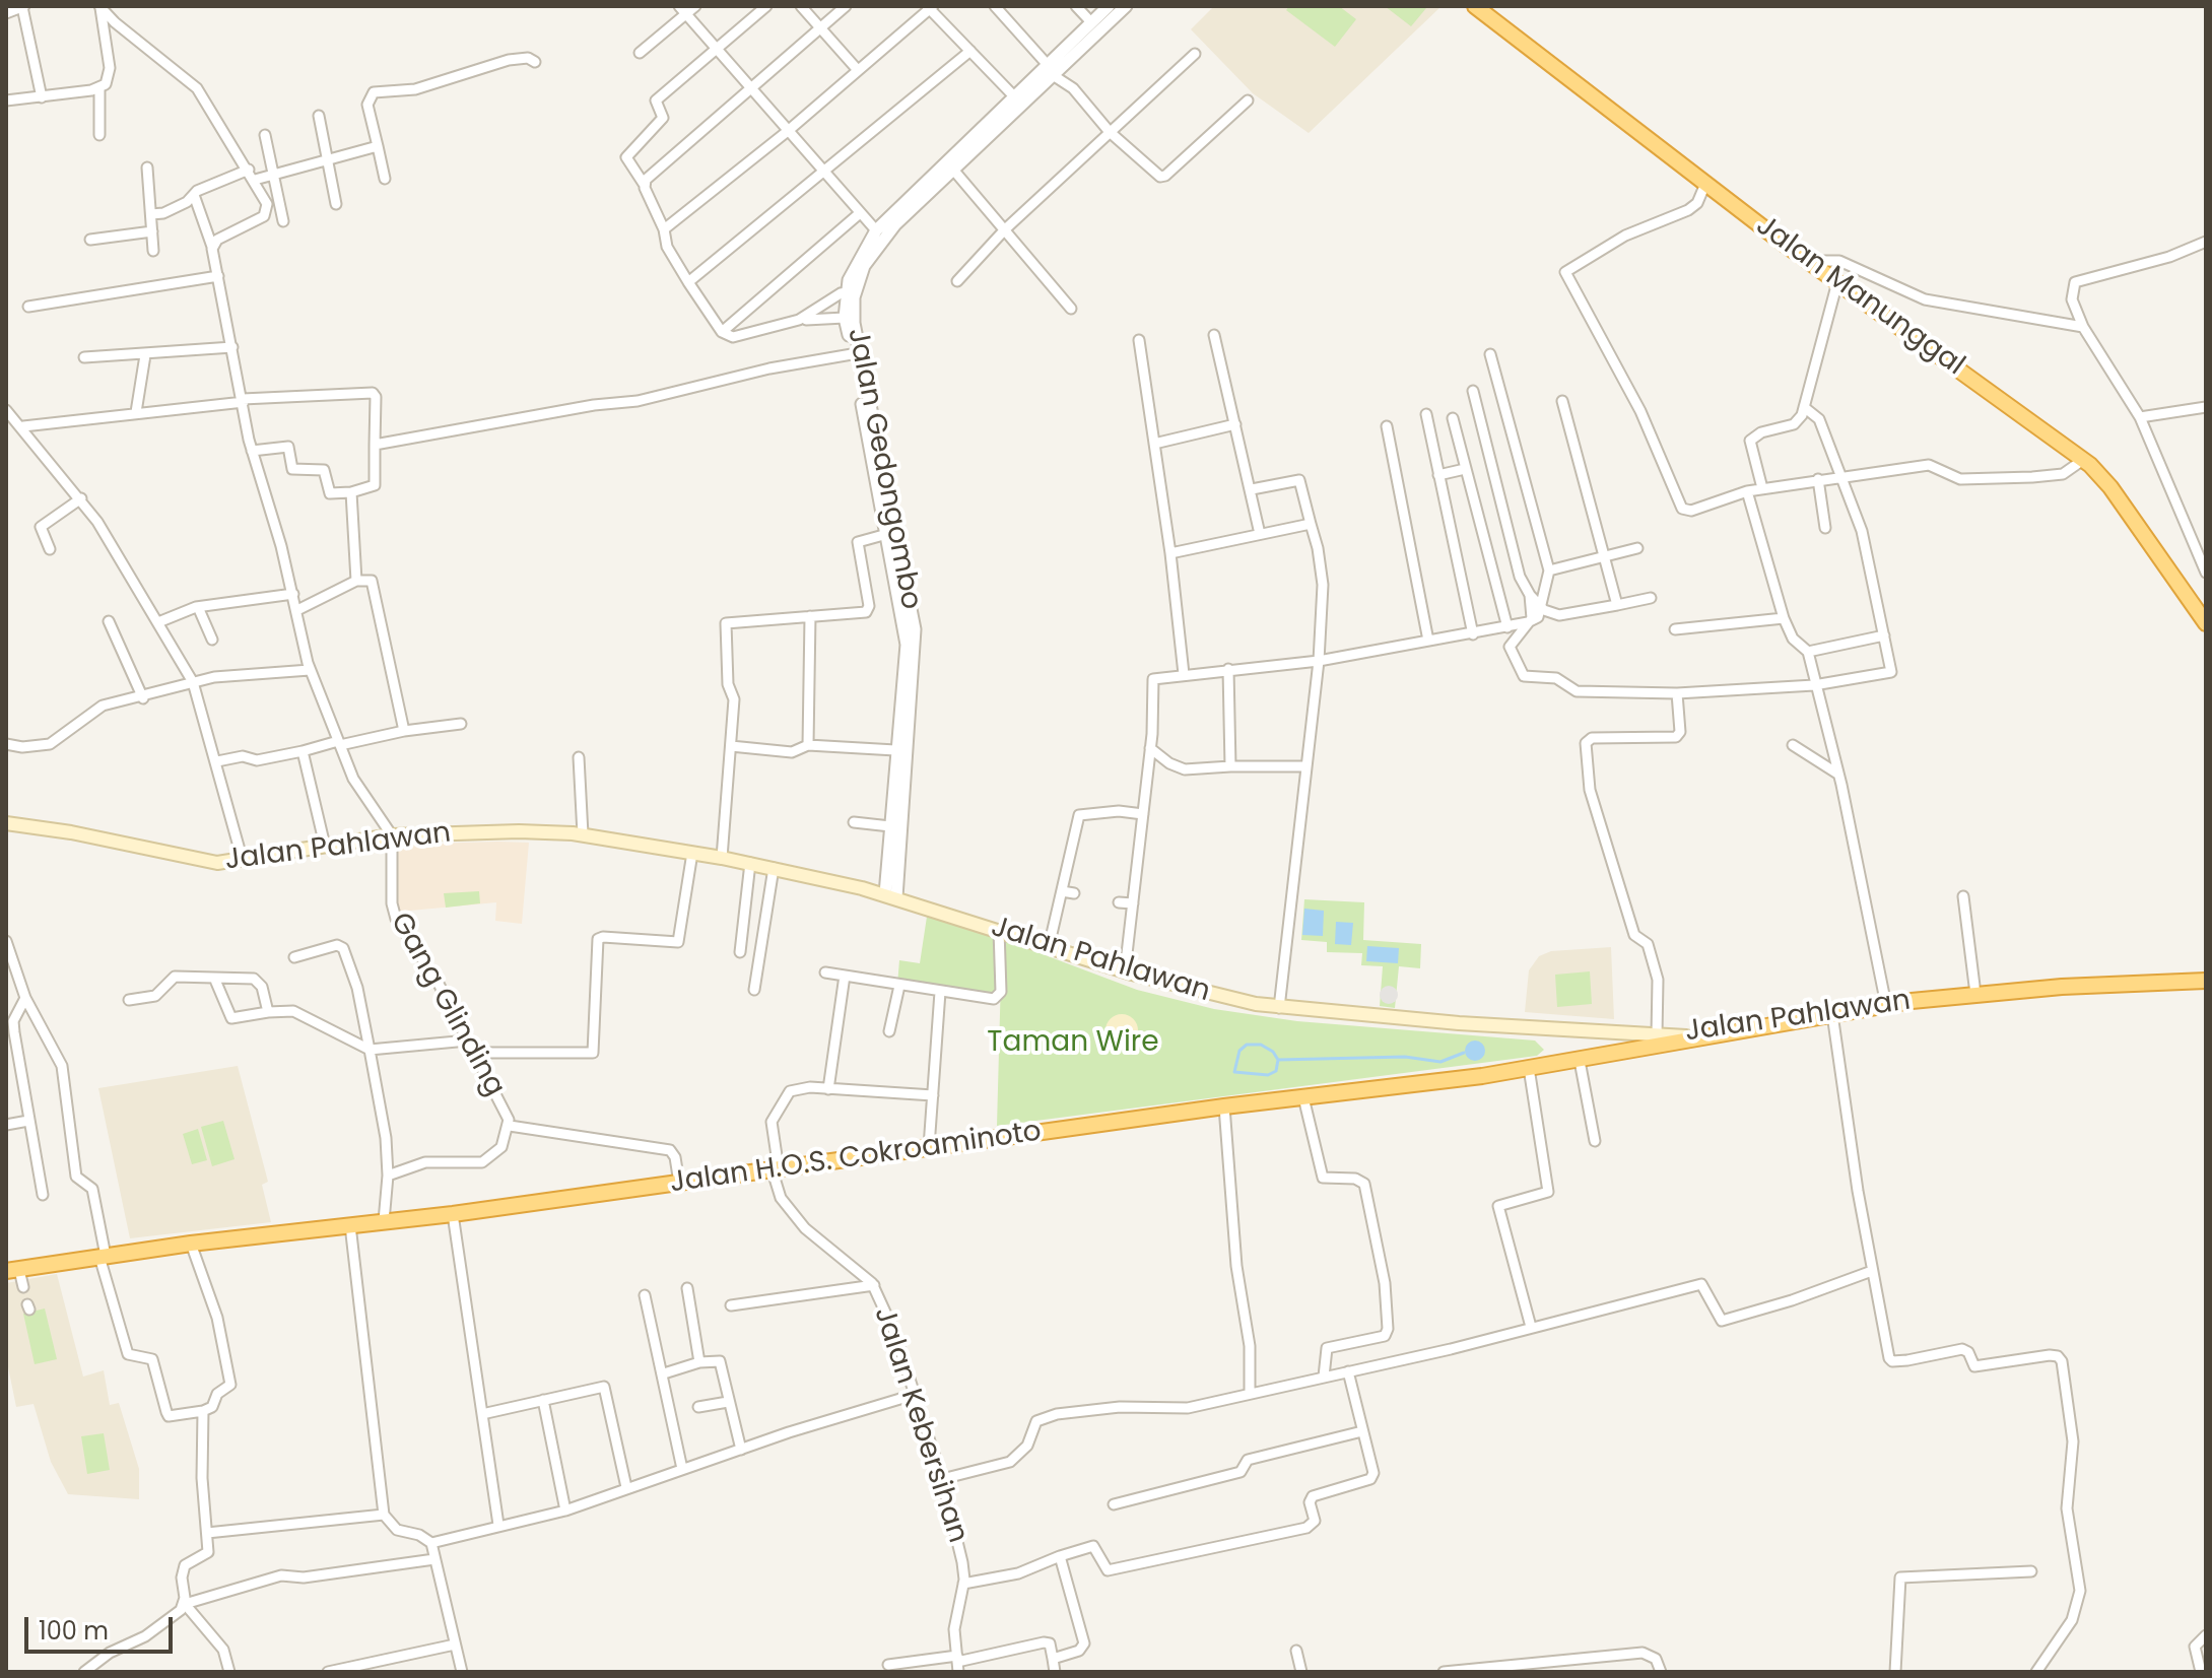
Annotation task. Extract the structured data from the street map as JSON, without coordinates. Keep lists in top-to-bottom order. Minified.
{"streets":{"highway":["Jalan Manunggal","Jalan Pahlawan","Jalan H.O.S. Cokroaminoto"],"street":["Jalan Gedongombo","Gang Glinding","Jalan Kebersihan"]},"crossings":[["Jalan Gedongombo","Jalan Pahlawan"],["Jalan Pahlawan","Gang Glinding"],["Jalan Pahlawan","Jalan H.O.S. Cokroaminoto"],["Jalan H.O.S. Cokroaminoto","Jalan Kebersihan"]],"parks":["Taman Wire"],"scale_bar":"100 m"}
